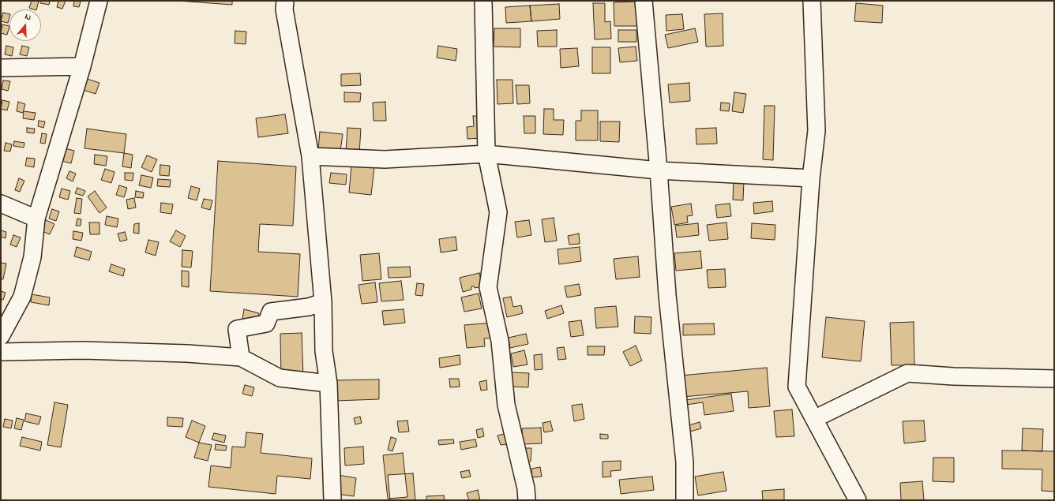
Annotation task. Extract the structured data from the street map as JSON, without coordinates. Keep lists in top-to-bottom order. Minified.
{"north":"top"}
